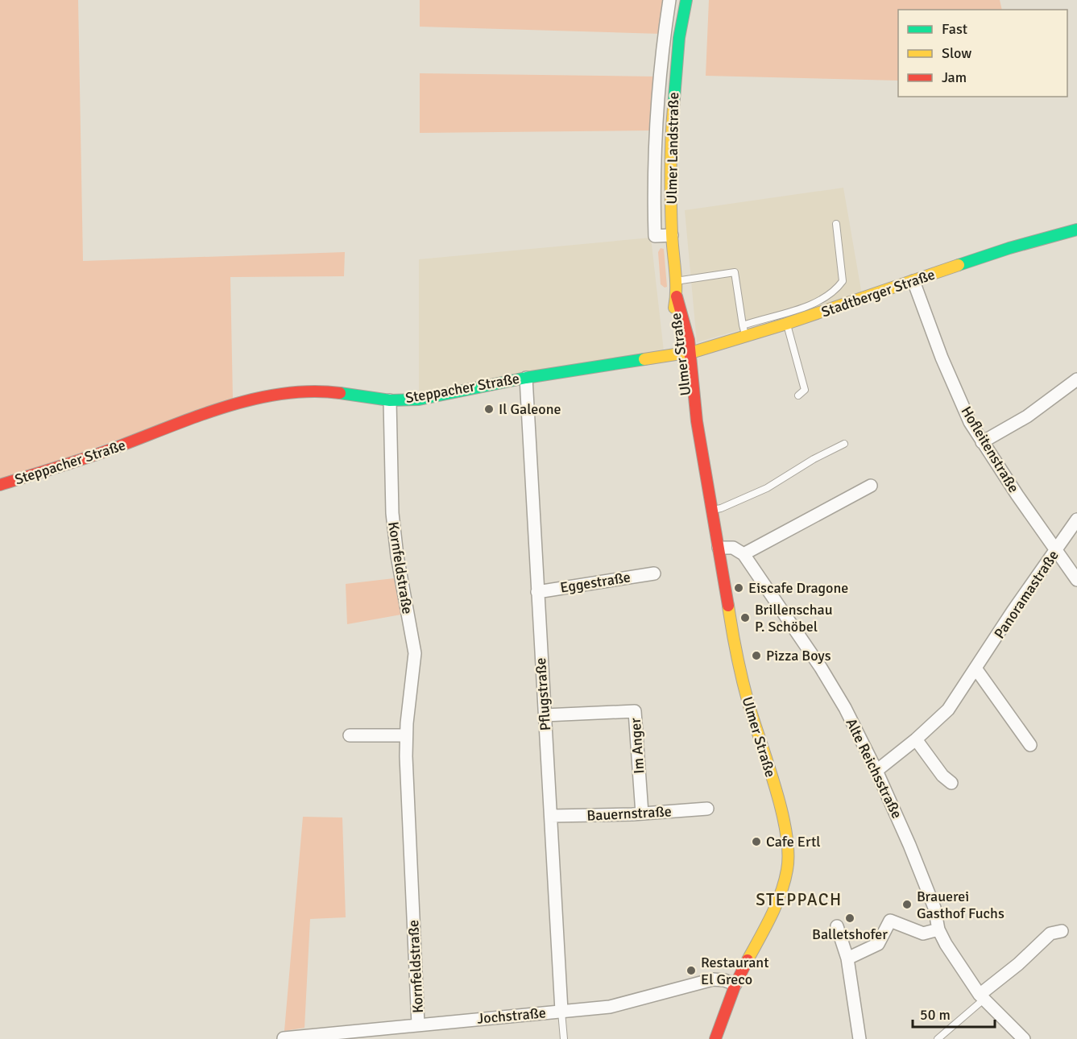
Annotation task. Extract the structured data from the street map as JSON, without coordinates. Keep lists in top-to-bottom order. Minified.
{"streets":{"street":["Ulmer Landstraße","Stadtberger Straße","Ulmer Straße","Steppacher Straße","Hofleitenstraße","Kornfeldstraße","Eggestraße","Panoramastraße","Pflugstraße","Im Anger","Alte Reichsstraße","Bauernstraße","Jochstraße"]},"crossings":[["Ulmer Landstraße","Ulmer Straße"],["Stadtberger Straße","Ulmer Straße"],["Stadtberger Straße","Steppacher Straße"],["Stadtberger Straße","Hofleitenstraße"],["Ulmer Straße","Steppacher Straße"],["Ulmer Straße","Jochstraße"],["Steppacher Straße","Kornfeldstraße"],["Steppacher Straße","Pflugstraße"],["Hofleitenstraße","Panoramastraße"],["Kornfeldstraße","Jochstraße"],["Eggestraße","Pflugstraße"],["Panoramastraße","Alte Reichsstraße"],["Pflugstraße","Im Anger"],["Pflugstraße","Bauernstraße"],["Pflugstraße","Jochstraße"],["Im Anger","Bauernstraße"]],"districts":["STEPPACH"],"places":["Il Galeone","Eiscafe Dragone","Brillenschau P. Schöbel","Pizza Boys","Cafe Ertl","Brauerei Gasthof Fuchs","Balletshofer","Restaurant El Greco"],"legend":["Fast","Slow","Jam"],"scale_bar":"50 m"}
